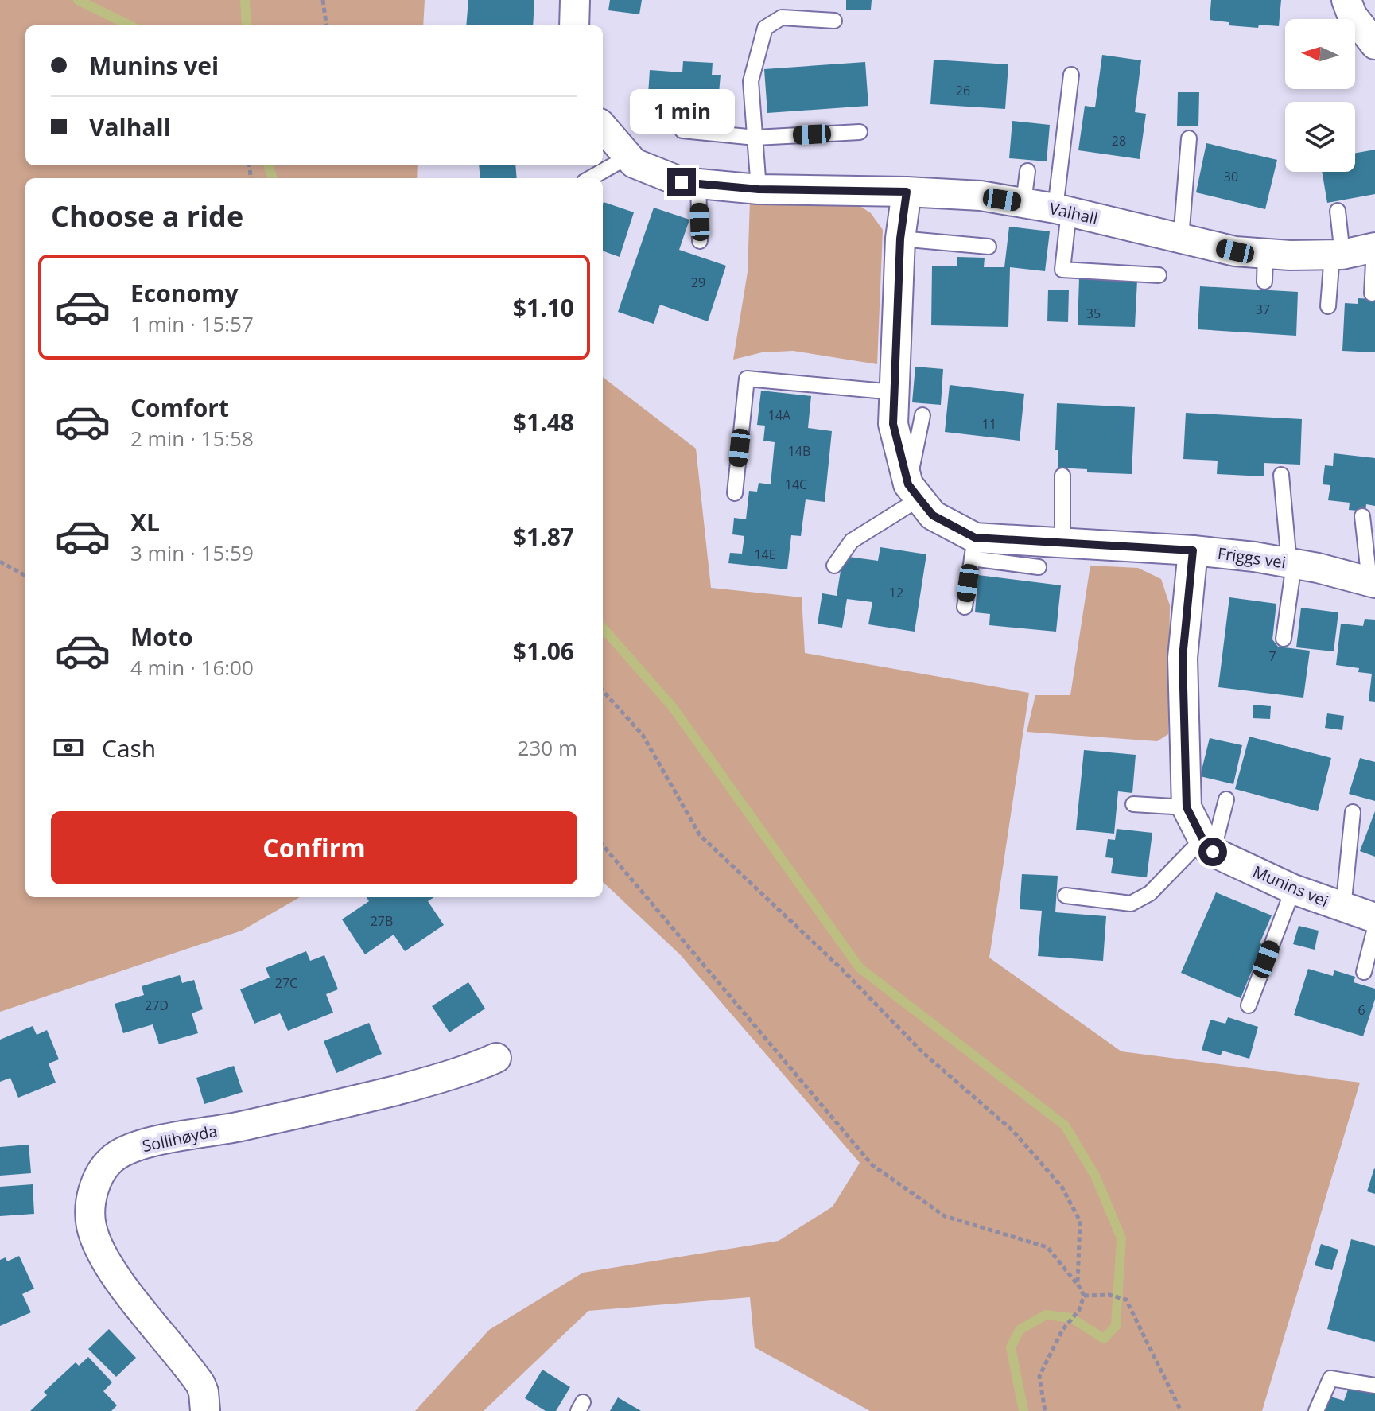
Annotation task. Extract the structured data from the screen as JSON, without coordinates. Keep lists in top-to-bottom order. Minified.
{"streets":{"street":["Valhall","Friggs vei","Munins vei","Sollihøyda"]},"house_numbers":["26","28","30","29","37","35","14A","11","14B","14C","14E","12","7","27B","27C","27D","6"],"north":"left","page":{"banner":["Munins vei","Valhall"],"bubble":"1 min","heading":"Choose a ride","list":[{"name":"Economy","note":"1 min · 15:57","value":"$1.10"},{"name":"Comfort","note":"2 min · 15:58","value":"$1.48"},{"name":"XL","note":"3 min · 15:59","value":"$1.87"},{"name":"Moto","note":"4 min · 16:00","value":"$1.06"}],"pay":["Cash","230 m"],"buttons":"Confirm"}}
